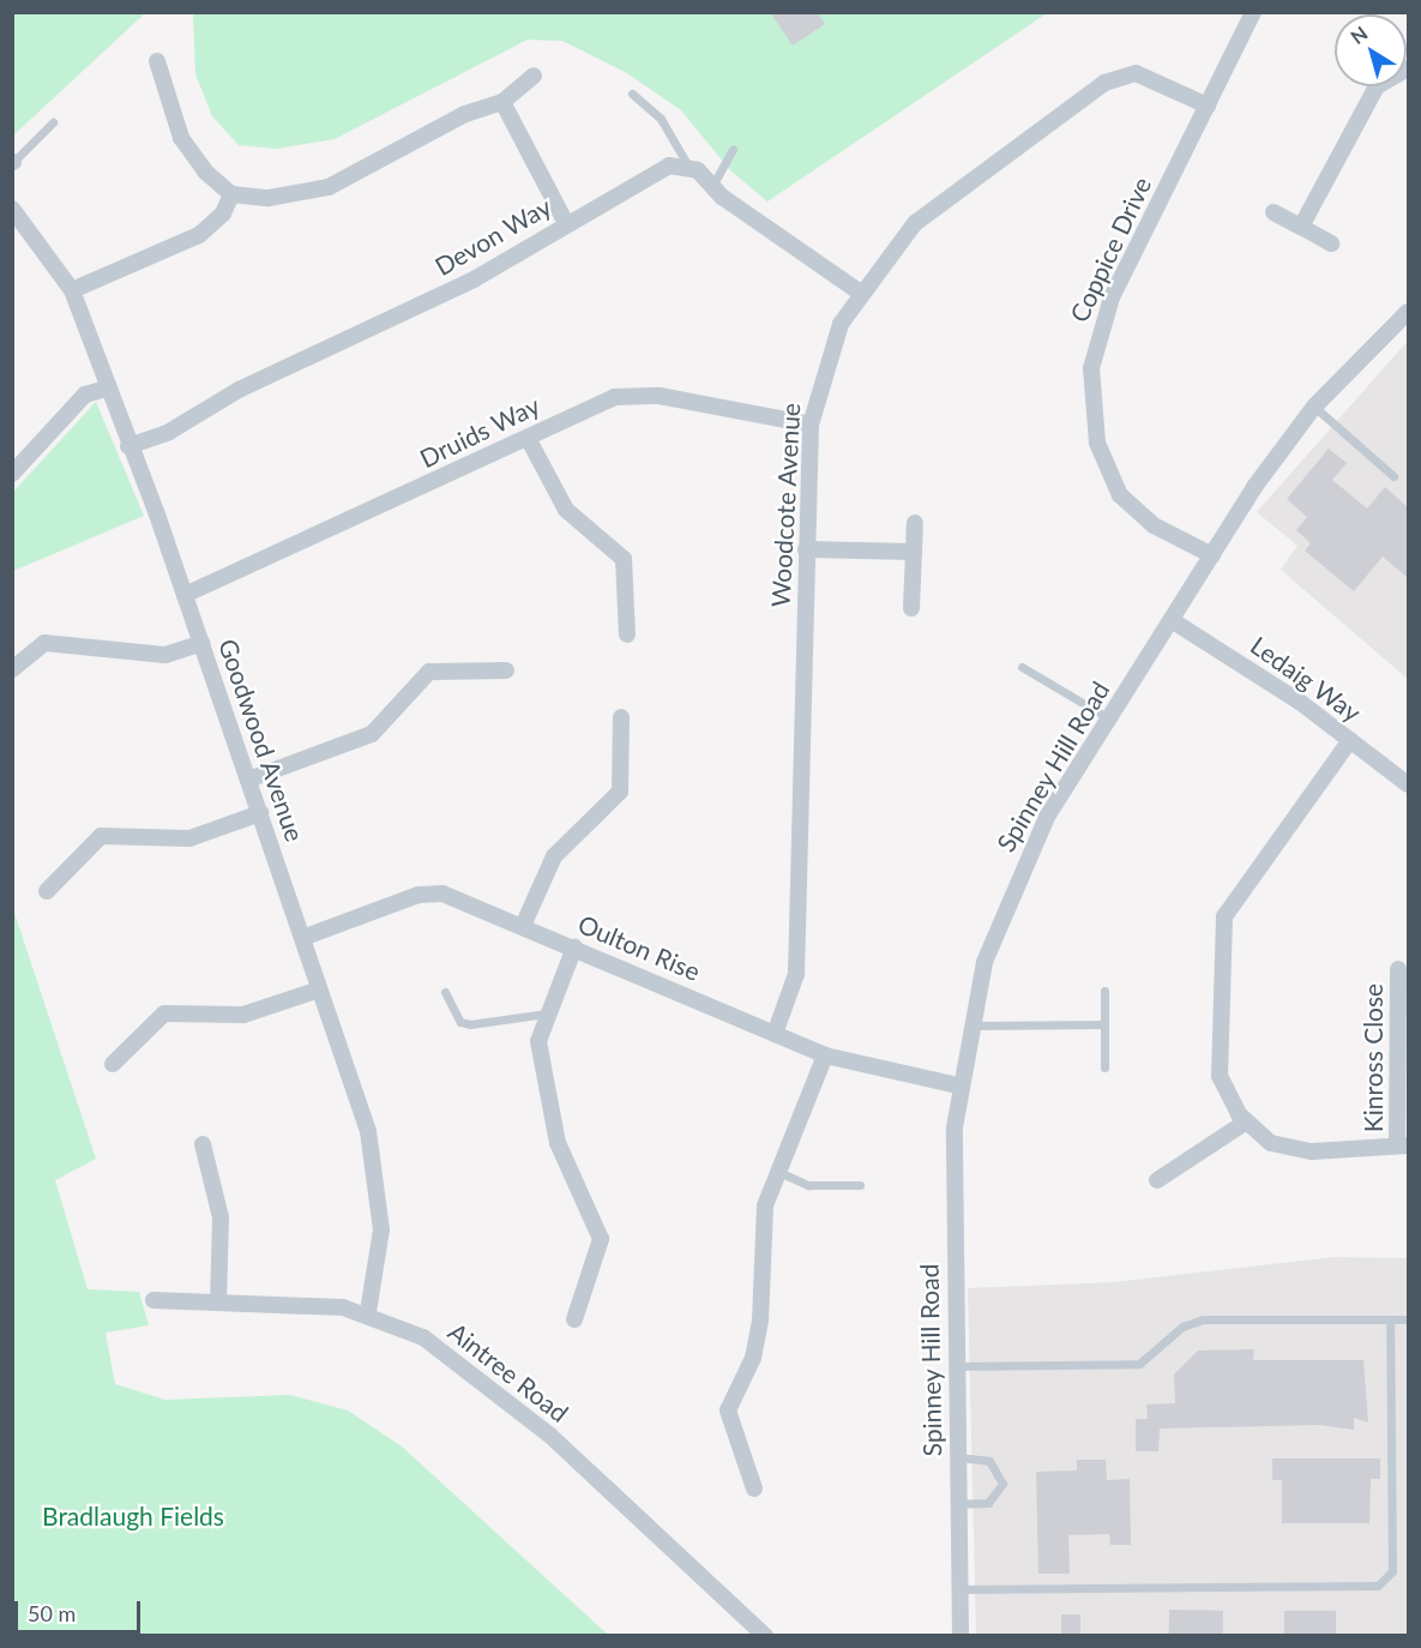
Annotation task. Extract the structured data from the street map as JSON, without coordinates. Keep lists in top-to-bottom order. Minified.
{"streets":{"street":["Devon Way","Coppice Drive","Druids Way","Woodcote Avenue","Ledaig Way","Goodwood Avenue","Spinney Hill Road","Oulton Rise","Kinross Close","Aintree Road"]},"crossings":[["Devon Way","Goodwood Avenue"],["Coppice Drive","Woodcote Avenue"],["Coppice Drive","Spinney Hill Road"],["Druids Way","Woodcote Avenue"],["Druids Way","Goodwood Avenue"],["Woodcote Avenue","Oulton Rise"],["Ledaig Way","Spinney Hill Road"],["Goodwood Avenue","Oulton Rise"],["Goodwood Avenue","Aintree Road"],["Spinney Hill Road","Oulton Rise"]],"parks":["Bradlaugh Fields"],"scale_bar":"50 m","north":"top left"}
